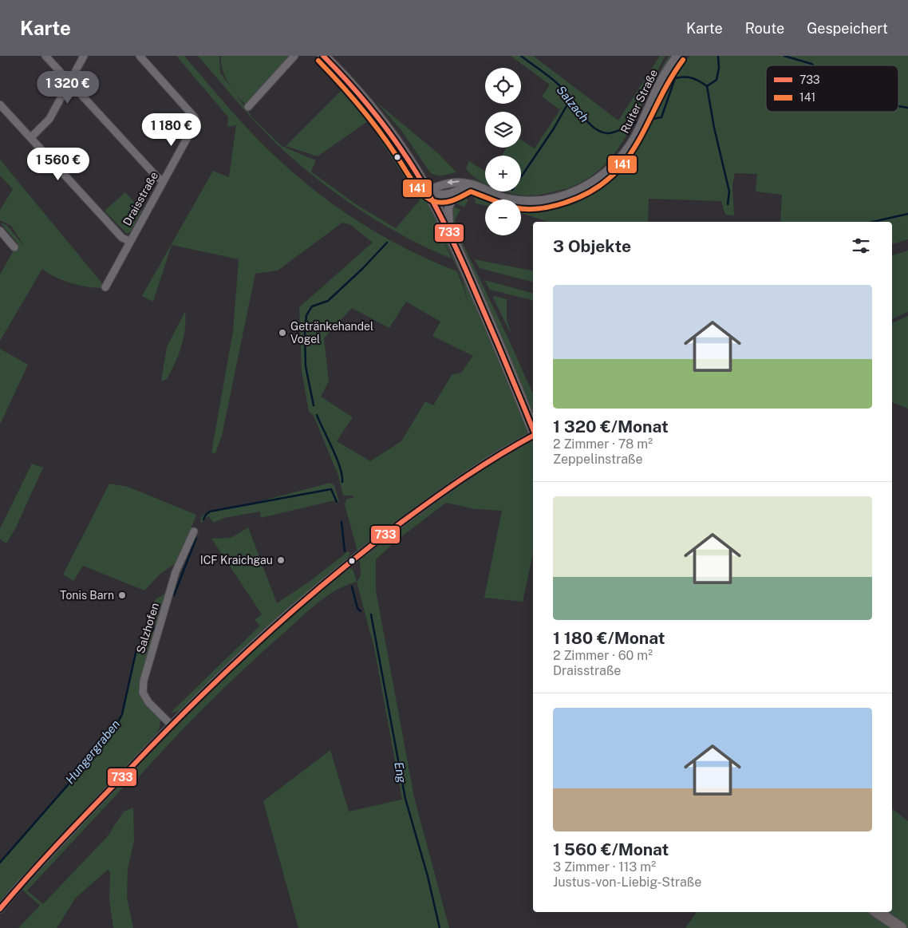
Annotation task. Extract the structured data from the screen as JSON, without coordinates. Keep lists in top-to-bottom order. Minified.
{"streets":{"street":["Ruiter Straße","Draisstraße","Salzhofen"]},"water":["Salzach","Hungergraben","Eng"],"places":["Getränkehandel Vogel","ICF Kraichgau","Tonis Barn"],"lines":["transit line 733","transit line 141"],"legend":["733","141"],"page":{"header":"Karte","nav":["Karte","Route","Gespeichert"],"map_buttons":["+","−"],"price":["1 320 €","1 180 €","1 560 €"],"heading":"3 Objekte","list":[{"name":"1 320 €/Monat","note":"2 Zimmer · 78 m² · Zeppelinstraße"},{"name":"1 180 €/Monat","note":"2 Zimmer · 60 m² · Draisstraße"},{"name":"1 560 €/Monat","note":"3 Zimmer · 113 m² · Justus-von-Liebig-Straße"}]}}
